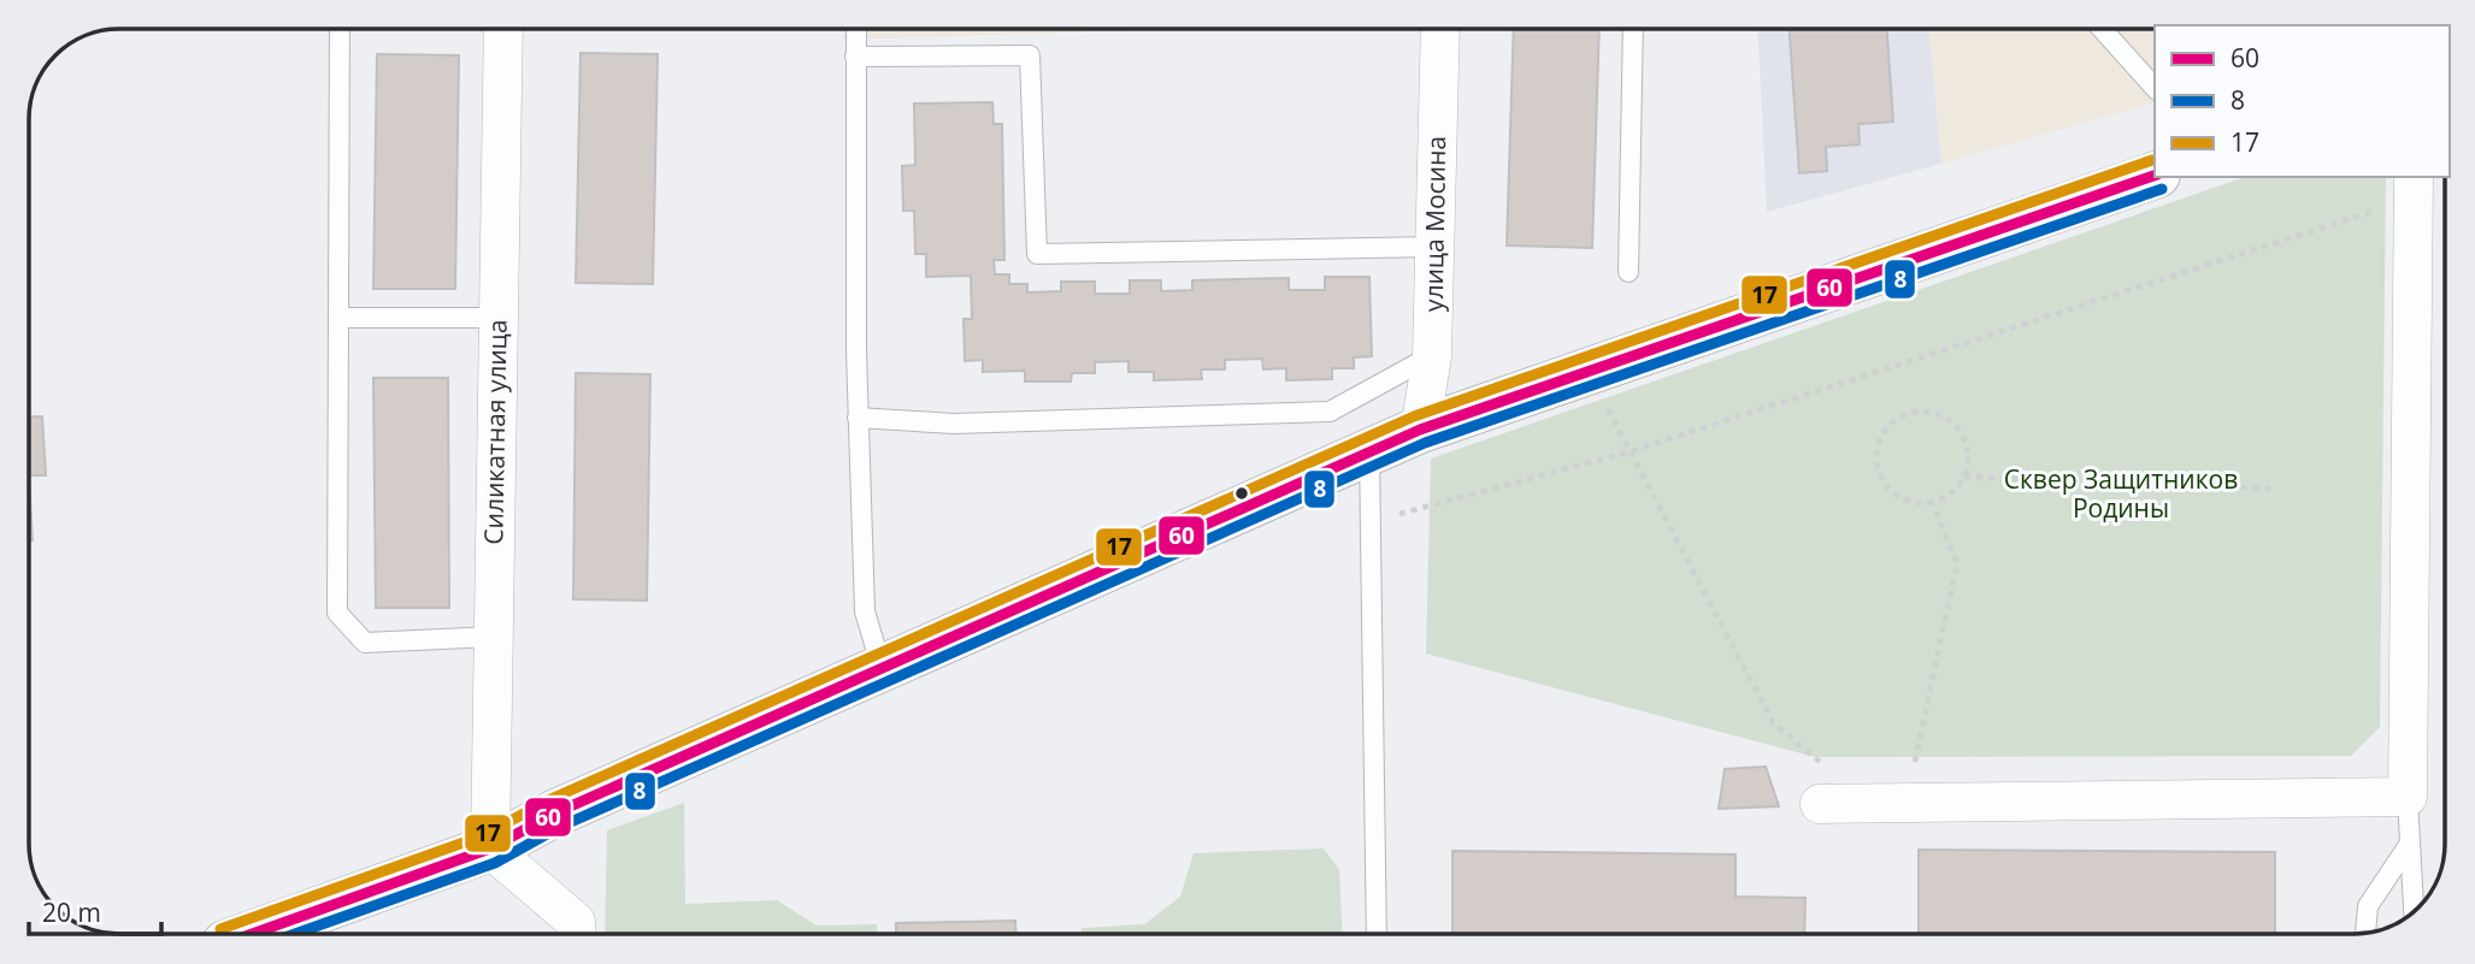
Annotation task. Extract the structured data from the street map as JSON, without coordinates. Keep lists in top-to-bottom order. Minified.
{"streets":{"street":["улица Мосина","Силикатная улица"]},"parks":["Сквер Защитников Родины"],"lines":["transit line 17","transit line 60","transit line 8"],"legend":["60","8","17"],"scale_bar":"20 m"}
